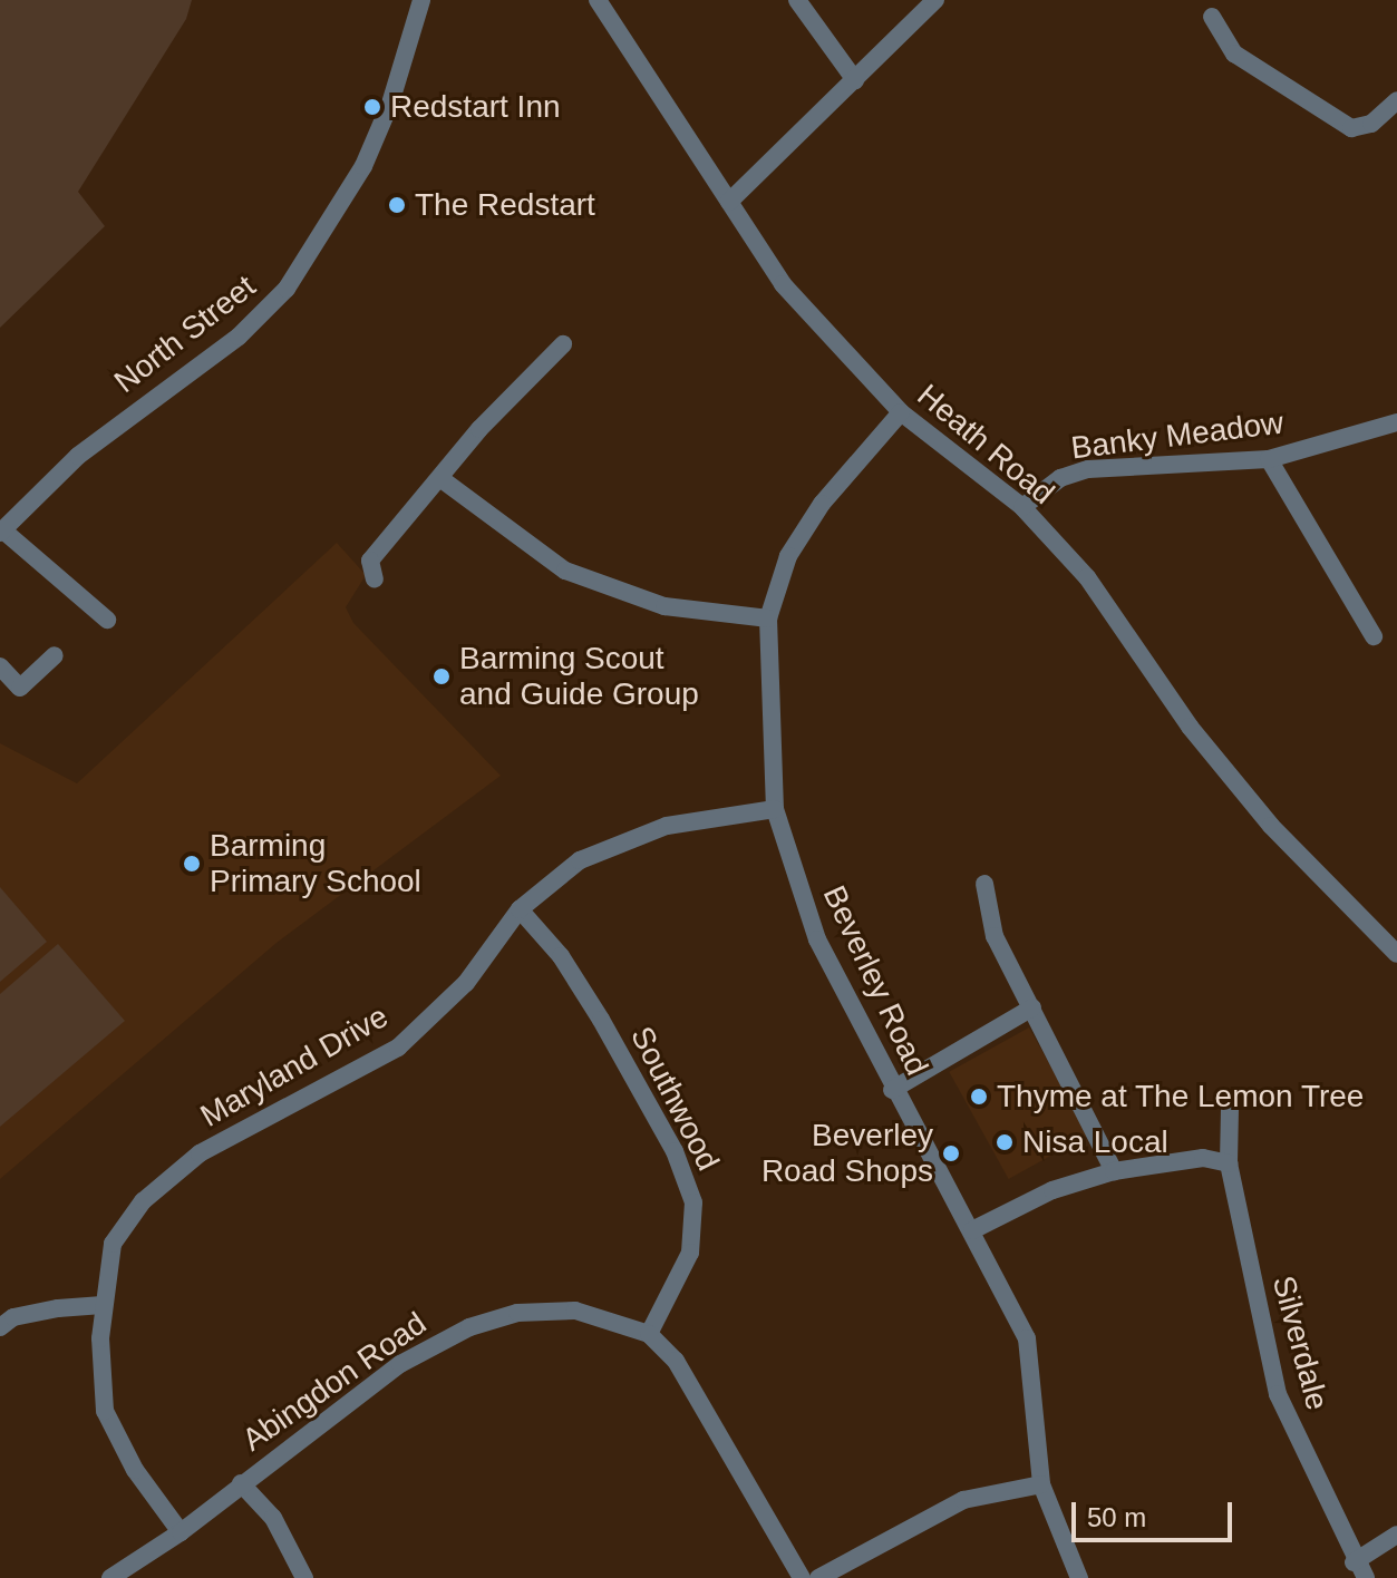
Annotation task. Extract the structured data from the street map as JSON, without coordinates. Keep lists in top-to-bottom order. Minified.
{"streets":{"street":["North Street","Banky Meadow","Heath Road","Beverley Road","Maryland Drive","Southwood","Silverdale","Abingdon Road"]},"crossings":[["Banky Meadow","Heath Road"],["Heath Road","Beverley Road"],["Beverley Road","Maryland Drive"],["Maryland Drive","Southwood"],["Maryland Drive","Abingdon Road"],["Southwood","Abingdon Road"]],"places":["Redstart Inn","The Redstart","Barming Scout and Guide Group","Barming Primary School","Thyme at The Lemon Tree","Nisa Local","Beverley Road Shops"],"scale_bar":"50 m"}
